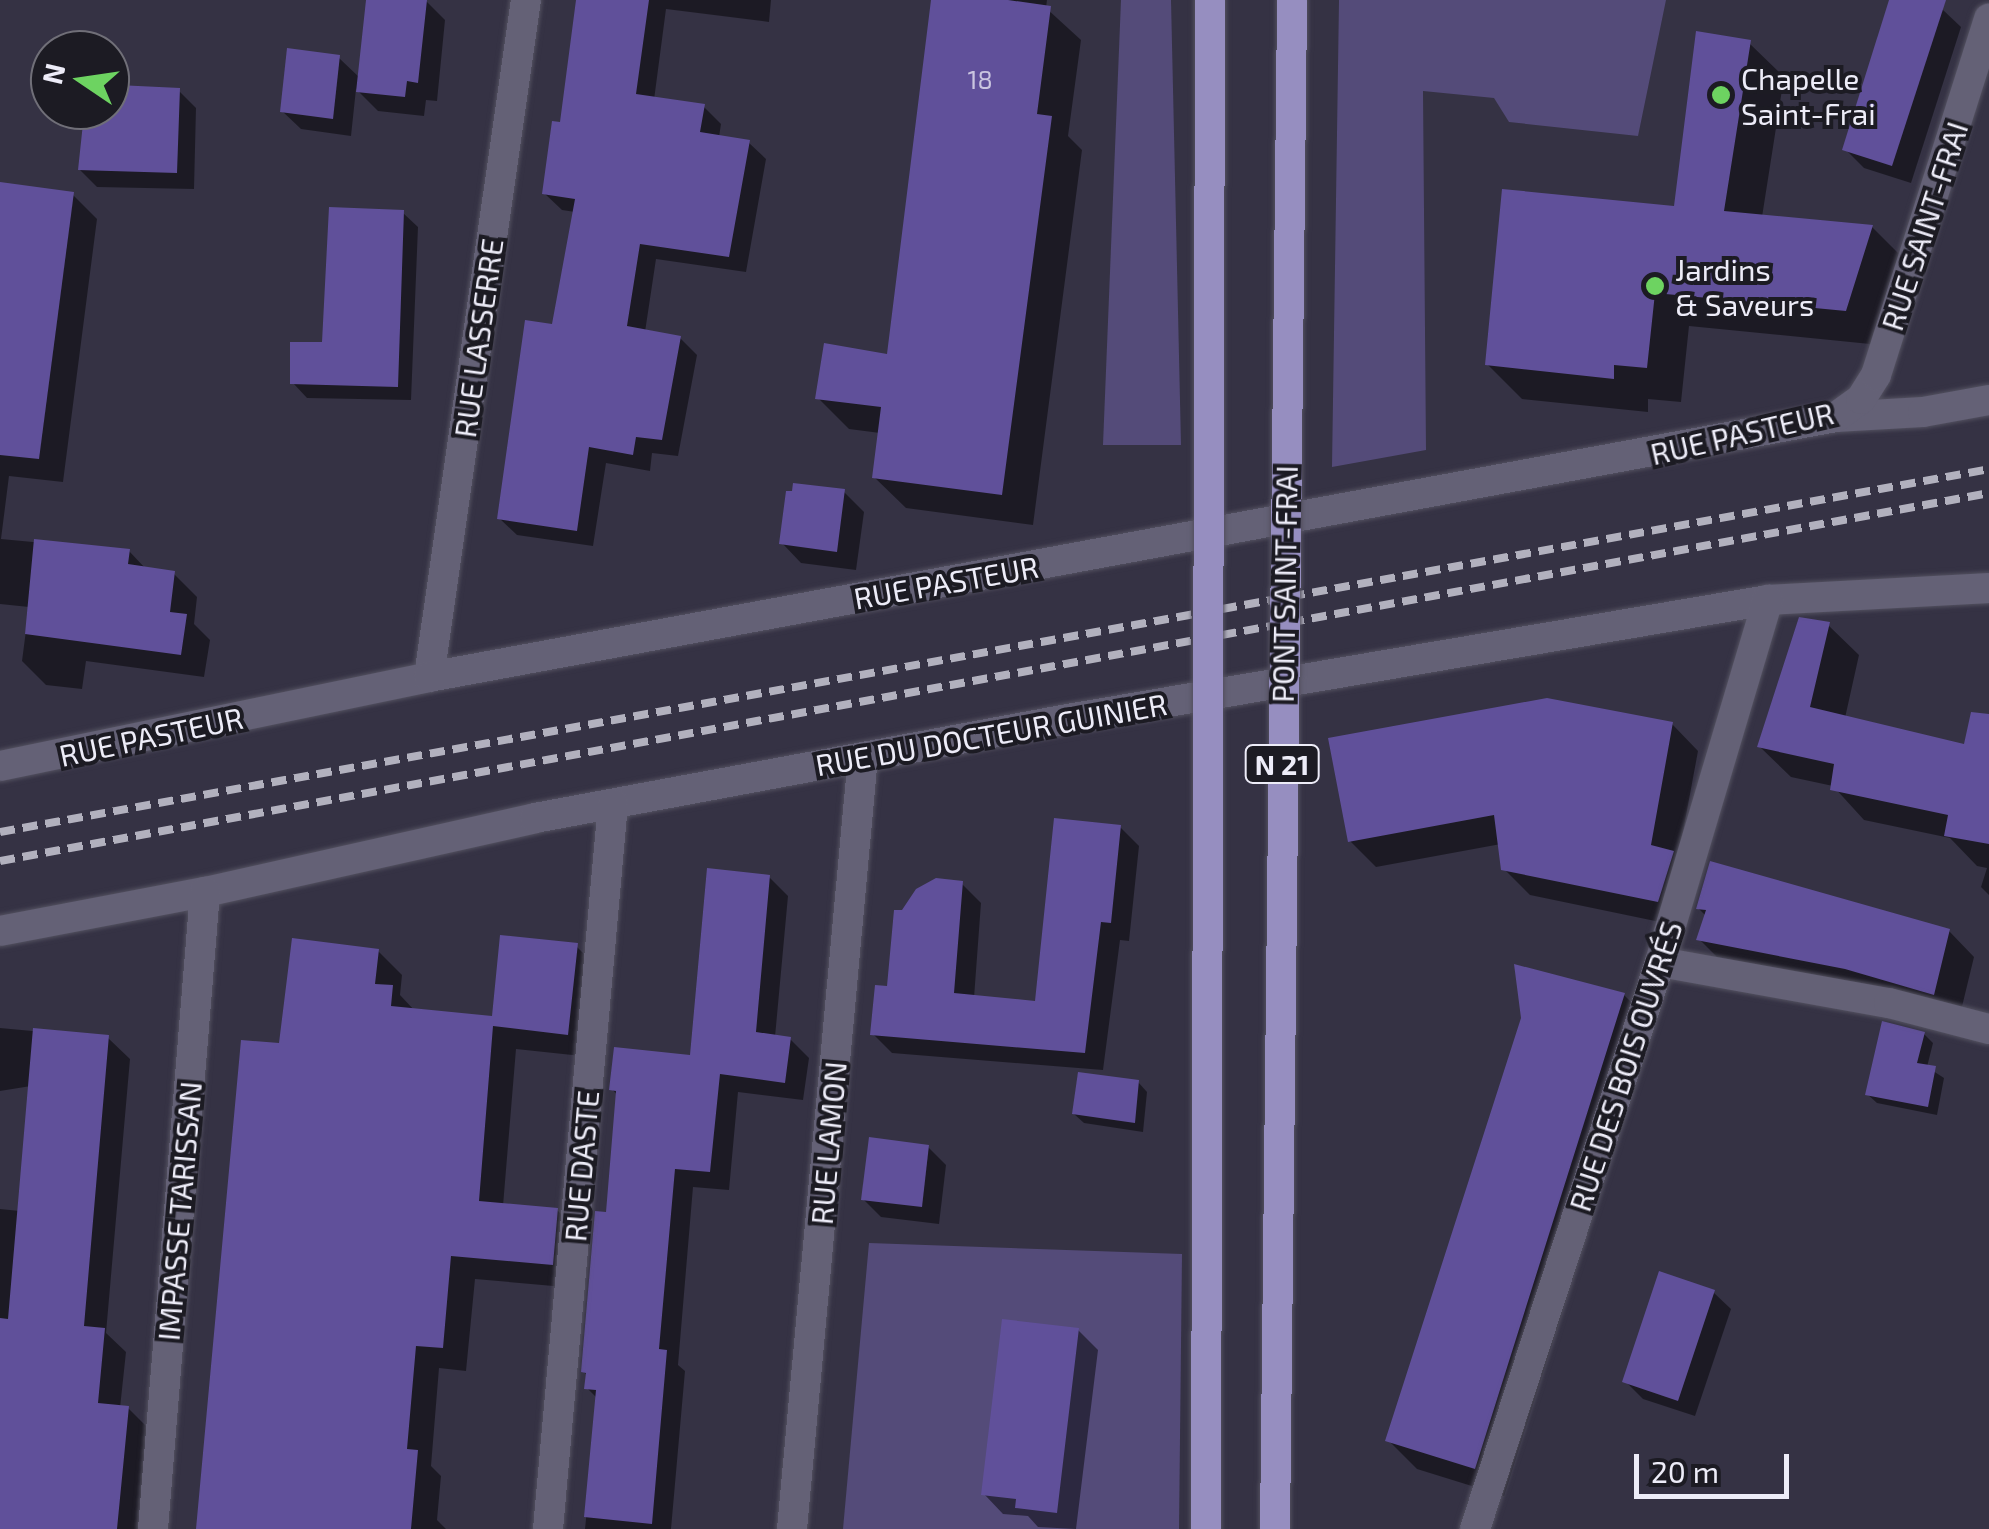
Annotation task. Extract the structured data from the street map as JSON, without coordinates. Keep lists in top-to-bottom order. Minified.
{"streets":{"main road":["PONT SAINT-FRAI","N 21"],"street":["RUE SAINT-FRAI","RUE LASSERRE","RUE PASTEUR","RUE DU DOCTEUR GUINIER","RUE DES BOIS OUVRÉS","RUE LAMON","RUE DASTE","IMPASSE TARISSAN"]},"crossings":[["RUE SAINT-FRAI","RUE PASTEUR"],["RUE LASSERRE","RUE PASTEUR"],["RUE DU DOCTEUR GUINIER","RUE DES BOIS OUVRÉS"],["RUE DU DOCTEUR GUINIER","RUE LAMON"],["RUE DU DOCTEUR GUINIER","RUE DASTE"],["RUE DU DOCTEUR GUINIER","IMPASSE TARISSAN"]],"places":["Chapelle Saint-Frai","Jardins & Saveurs"],"house_numbers":["18"],"scale_bar":"20 m","north":"left"}
